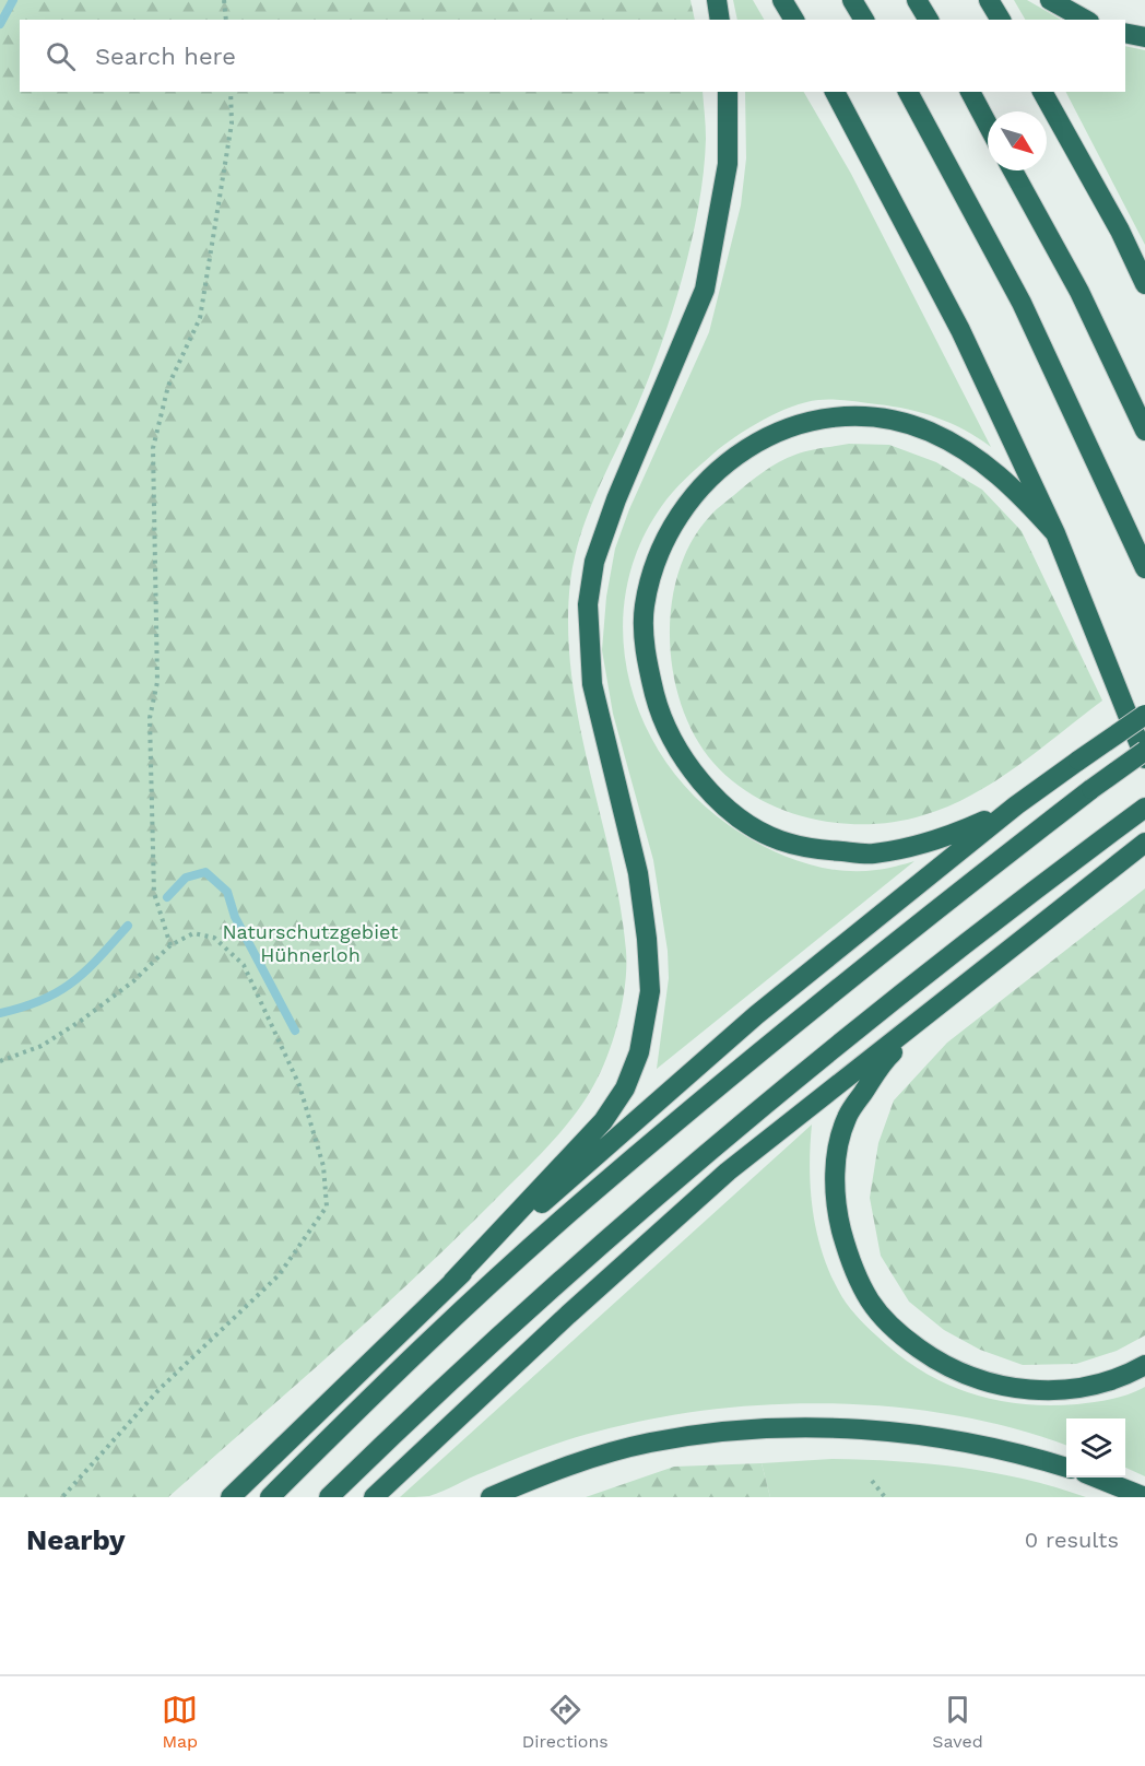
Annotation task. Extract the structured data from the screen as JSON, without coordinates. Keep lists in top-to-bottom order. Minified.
{"parks":["Naturschutzgebiet Hühnerloh"],"north":"bottom right","page":{"search":"Search here","heading":["Nearby","0 results"],"nav":["Map","Directions","Saved"]}}
